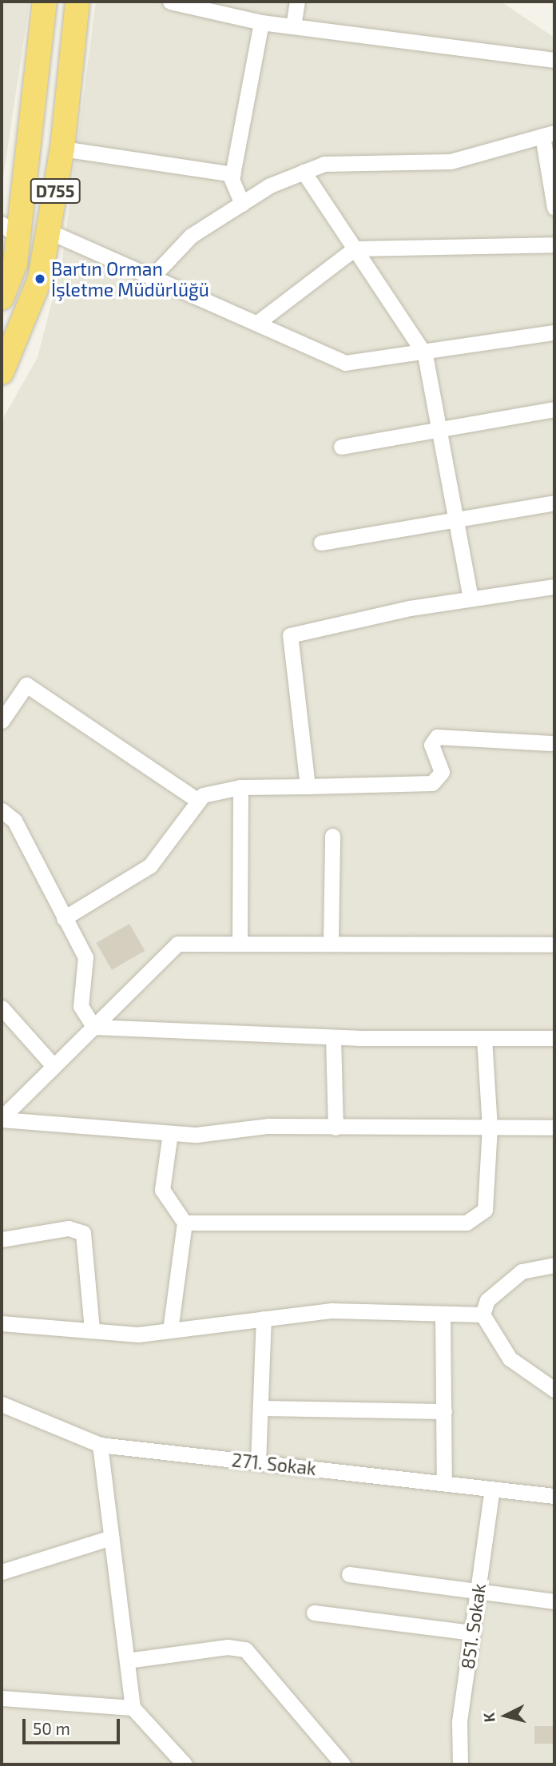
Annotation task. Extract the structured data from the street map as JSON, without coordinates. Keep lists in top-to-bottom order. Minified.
{"streets":{"highway":["D755"],"street":["271. Sokak","851. Sokak"]},"crossings":[["271. Sokak","851. Sokak"]],"places":["Bartın Orman İşletme Müdürlüğü"],"scale_bar":"50 m","north":"left"}
